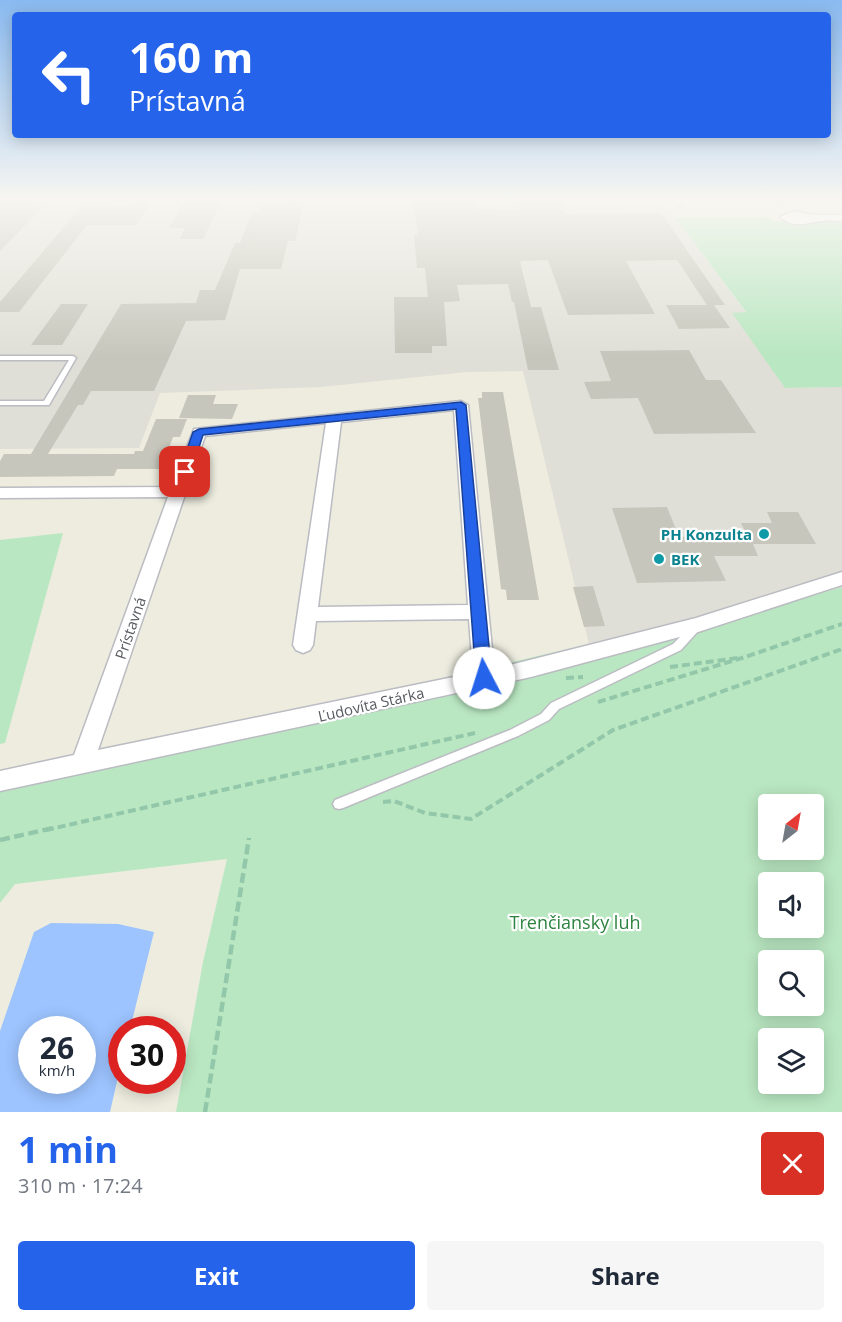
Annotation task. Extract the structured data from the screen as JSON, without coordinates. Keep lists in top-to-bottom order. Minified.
{"streets":{"street":["Prístavná","Ľudovíta Stárka"]},"crossings":[["Prístavná","Ľudovíta Stárka"]],"parks":["Trenčiansky luh"],"places":["PH Konzulta","BEK"],"north":"top right","page":{"turn":["160 m","Prístavná"],"speed":"26 km/h","limit":"30","heading":["1 min","310 m · 17:24"],"buttons":["Exit","Share"]}}
